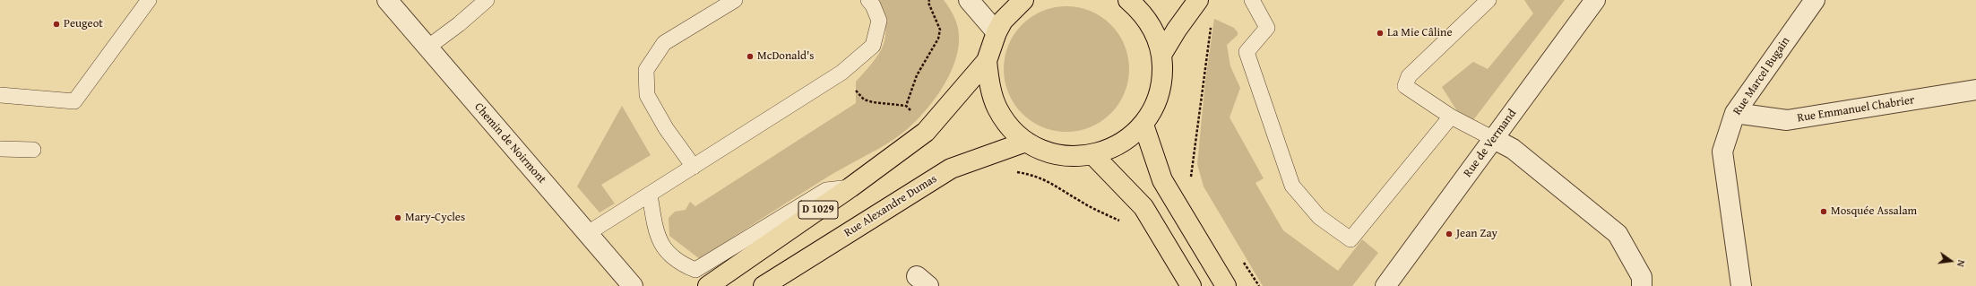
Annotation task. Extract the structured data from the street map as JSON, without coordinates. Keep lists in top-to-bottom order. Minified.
{"streets":{"main road":["Rue Alexandre Dumas","D 1029"],"street":["Rue Marcel Bugain","Rue Emmanuel Chabrier","Chemin de Noirmont","Rue de Vermand"]},"crossings":[["Rue Marcel Bugain","Rue Emmanuel Chabrier"]],"places":["Peugeot","La Mie Câline","McDonald's","Mosquée Assalam","Mary-Cycles","Jean Zay"],"north":"right"}
